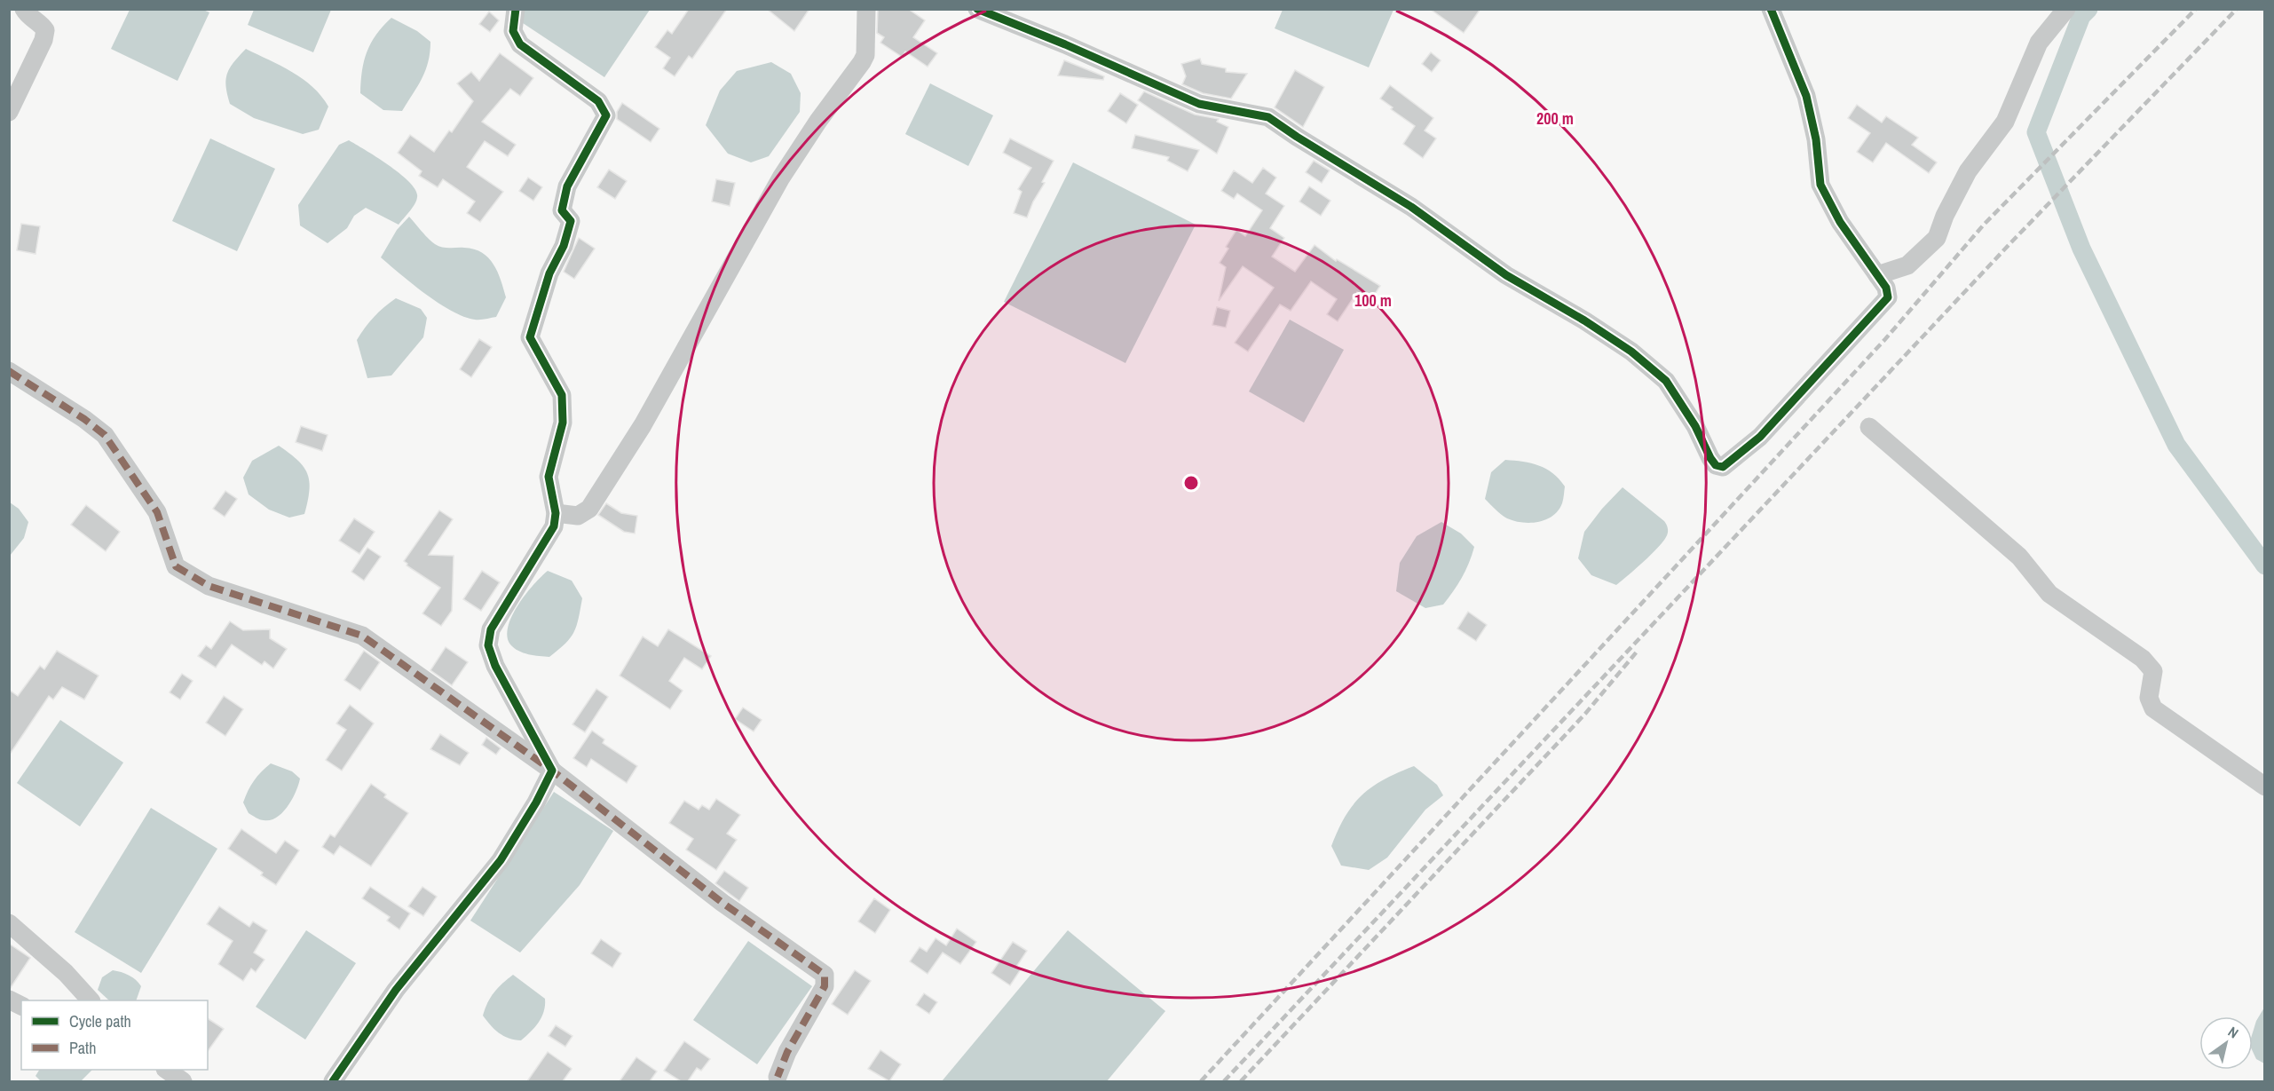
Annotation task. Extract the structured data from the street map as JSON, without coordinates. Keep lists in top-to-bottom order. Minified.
{"legend":["Cycle path","Path"],"north":"top right","rings":["200 m","100 m"]}
